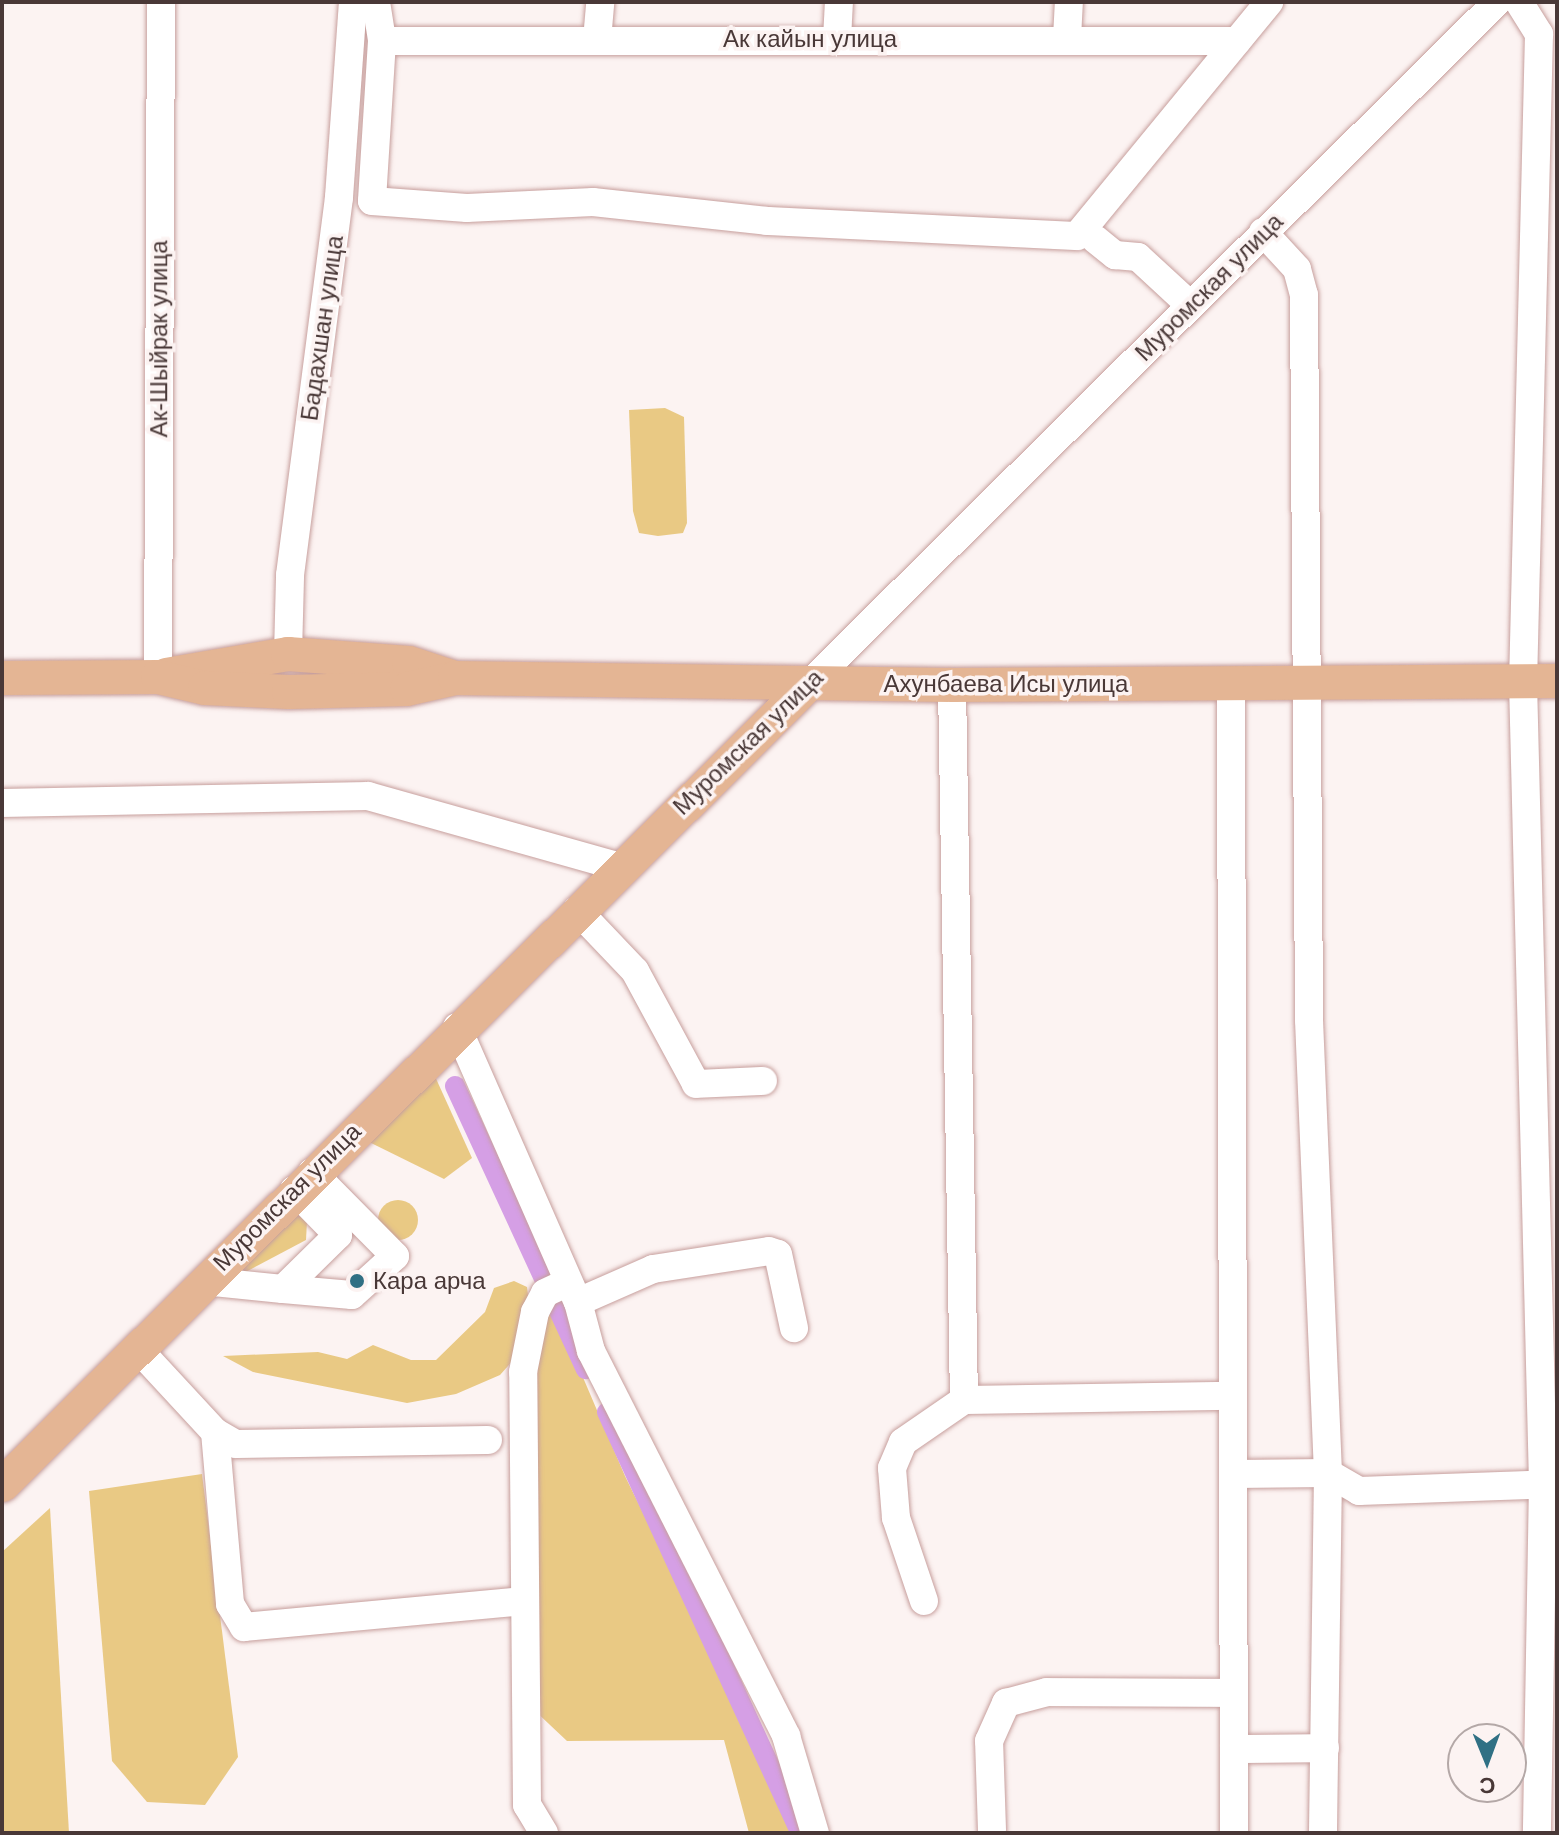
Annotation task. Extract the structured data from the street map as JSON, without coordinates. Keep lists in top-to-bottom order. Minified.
{"streets":{"main road":["Муромская улица","Ахунбаева Исы улица"],"street":["Ак кайын улица","Бадахшан улица","Ак-Шыйрак улица"]},"crossings":[["Муромская улица","Ахунбаева Исы улица"],["Бадахшан улица","Ахунбаева Исы улица"],["Ак-Шыйрак улица","Ахунбаева Исы улица"]],"places":["Кара арча"],"north":"bottom"}
